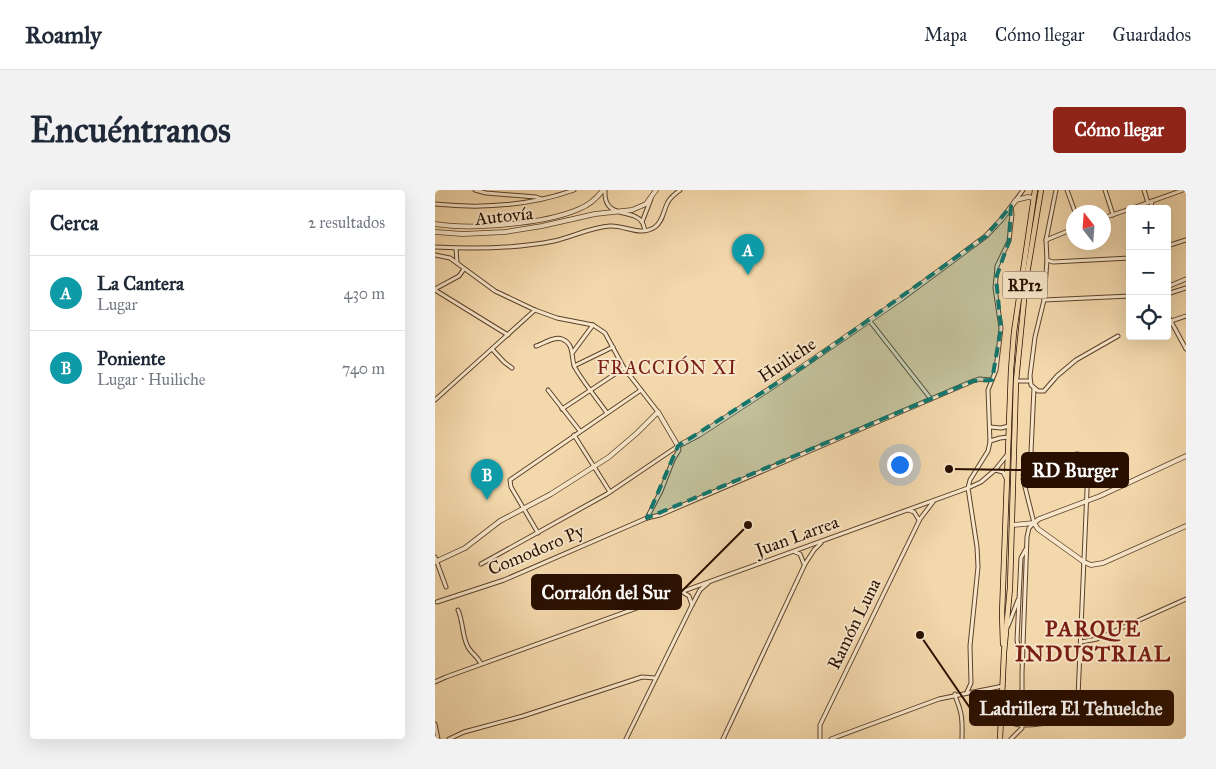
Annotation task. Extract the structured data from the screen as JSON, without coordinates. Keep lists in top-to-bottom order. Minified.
{"streets":{"main road":["RP12"],"street":["Autovía","Huiliche","Juan Larrea","Comodoro Py","Ramón Luna"]},"crossings":[["RP12","Juan Larrea"],["Juan Larrea","Ramón Luna"]],"districts":["FRACCIÓN XI","PARQUE INDUSTRIAL"],"places":["RD Burger","Corralón del Sur","Ladrillera El Tehuelche"],"north":"top","page":{"header":"Roamly","nav":["Mapa","Cómo llegar","Guardados"],"buttons":"Cómo llegar","title":"Encuéntranos","heading":["Cerca","2 resultados"],"map_buttons":["+","−"],"pins":["A","B"],"list":[{"mark":"A","name":"La Cantera","note":"Lugar","value":"430 m"},{"mark":"B","name":"Poniente","note":"Lugar · Huiliche","value":"740 m"}]}}
